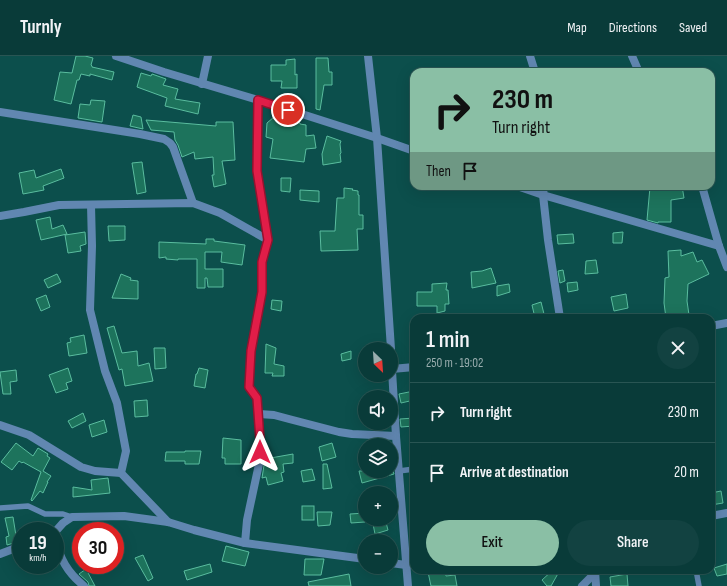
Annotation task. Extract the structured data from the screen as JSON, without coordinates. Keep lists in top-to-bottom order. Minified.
{"north":"bottom right","page":{"header":"Turnly","nav":["Map","Directions","Saved"],"turn":["230 m","Turn right"],"then":"Then","heading":["1 min","250 m · 19:02"],"map_buttons":["+","−"],"list":[{"name":"Turn right","value":"230 m"},{"name":"Arrive at destination","value":"20 m"}],"buttons":["Exit","Share"],"speed":"19 km/h","limit":"30"}}
